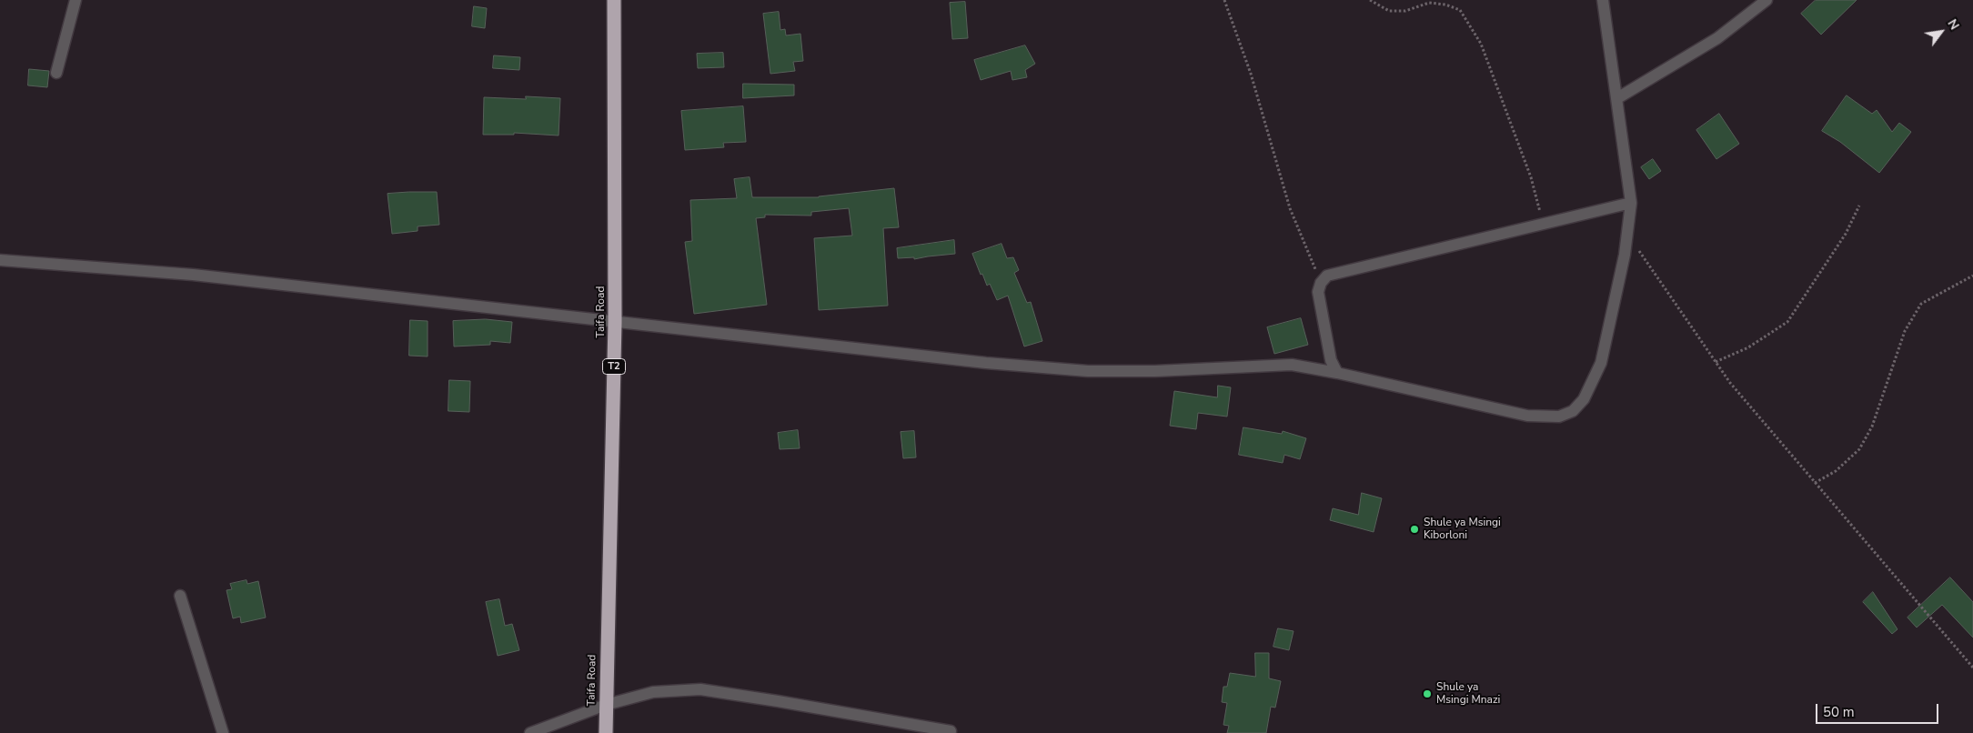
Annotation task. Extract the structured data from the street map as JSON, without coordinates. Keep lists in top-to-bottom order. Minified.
{"streets":{"highway":["Taifa Road","T2"]},"places":["Shule ya Msingi Kiborloni","Shule ya Msingi Mnazi"],"scale_bar":"50 m","north":"top right"}
